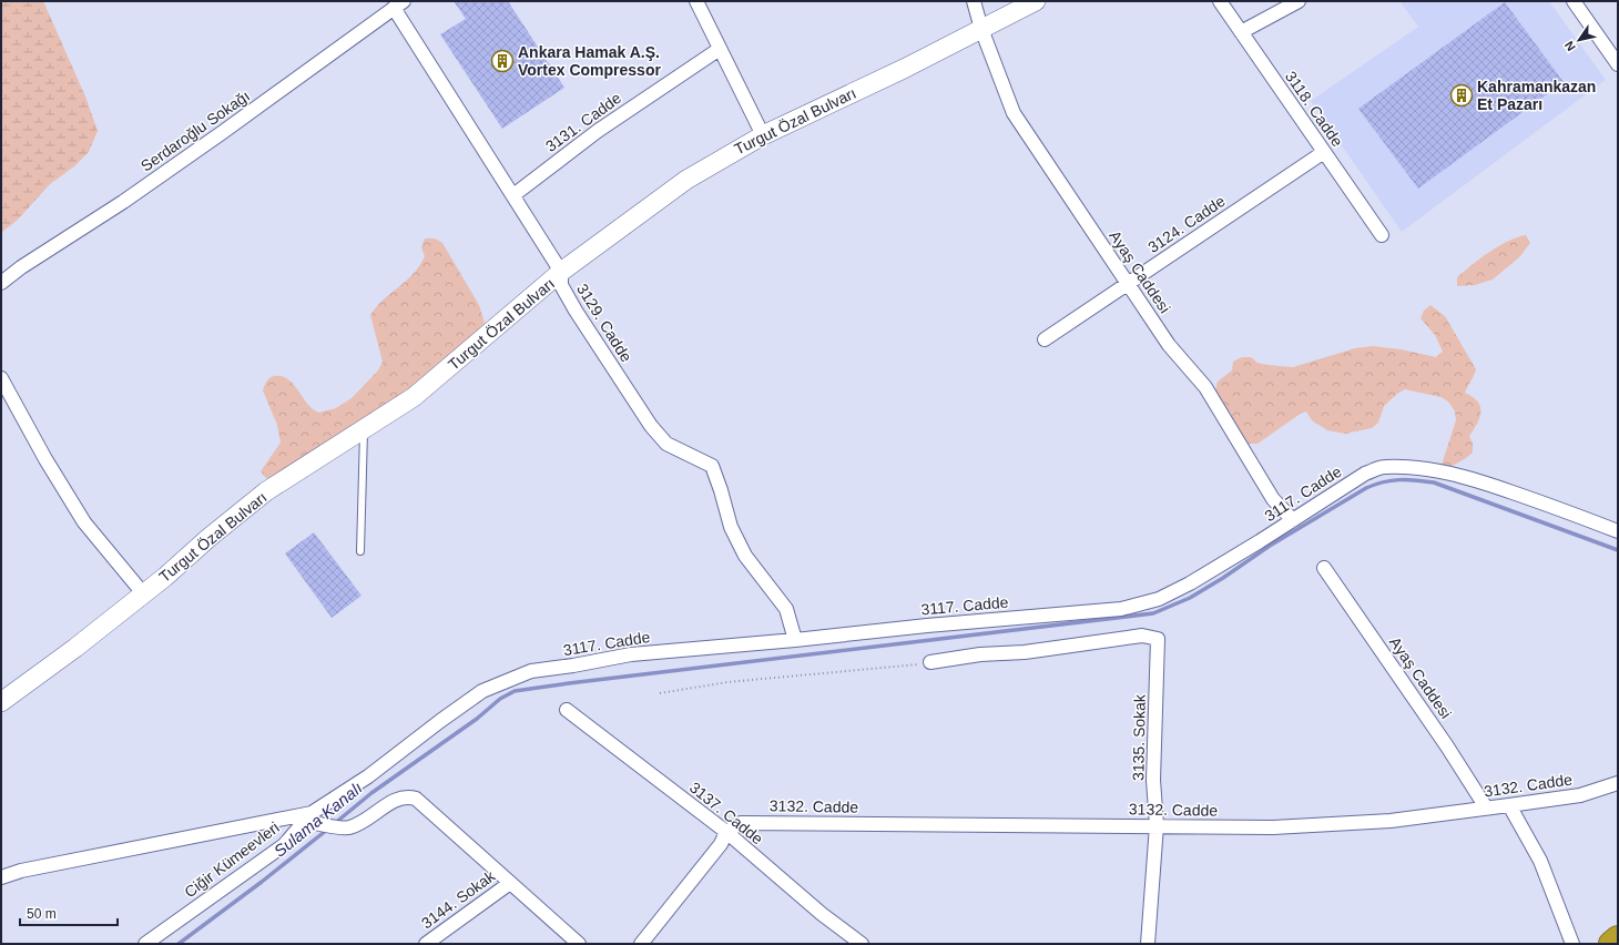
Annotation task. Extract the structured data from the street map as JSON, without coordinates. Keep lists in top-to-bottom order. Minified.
{"streets":{"street":["3118. Cadde","Turgut Özal Bulvarı","3131. Cadde","Serdaroğlu Sokağı","3124. Cadde","Ayaş Caddesi","3129. Cadde","3117. Cadde","3135. Sokak","3132. Cadde","3137. Cadde","Ciğir Kümeevleri","3144. Sokak"]},"crossings":[["3118. Cadde","3124. Cadde"],["Turgut Özal Bulvarı","Ayaş Caddesi"],["Turgut Özal Bulvarı","3129. Cadde"],["3131. Cadde","3129. Cadde"],["Serdaroğlu Sokağı","3129. Cadde"],["3124. Cadde","Ayaş Caddesi"],["Ayaş Caddesi","3117. Cadde"],["Ayaş Caddesi","3132. Cadde"],["3129. Cadde","3117. Cadde"],["3117. Cadde","Ciğir Kümeevleri"],["3135. Sokak","3132. Cadde"],["3132. Cadde","3137. Cadde"]],"water":["Sulama Kanalı"],"places":{"building":["Ankara Hamak A.Ş. Vortex Compressor","Kahramankazan Et Pazarı"]},"scale_bar":"50 m","north":"bottom left"}
